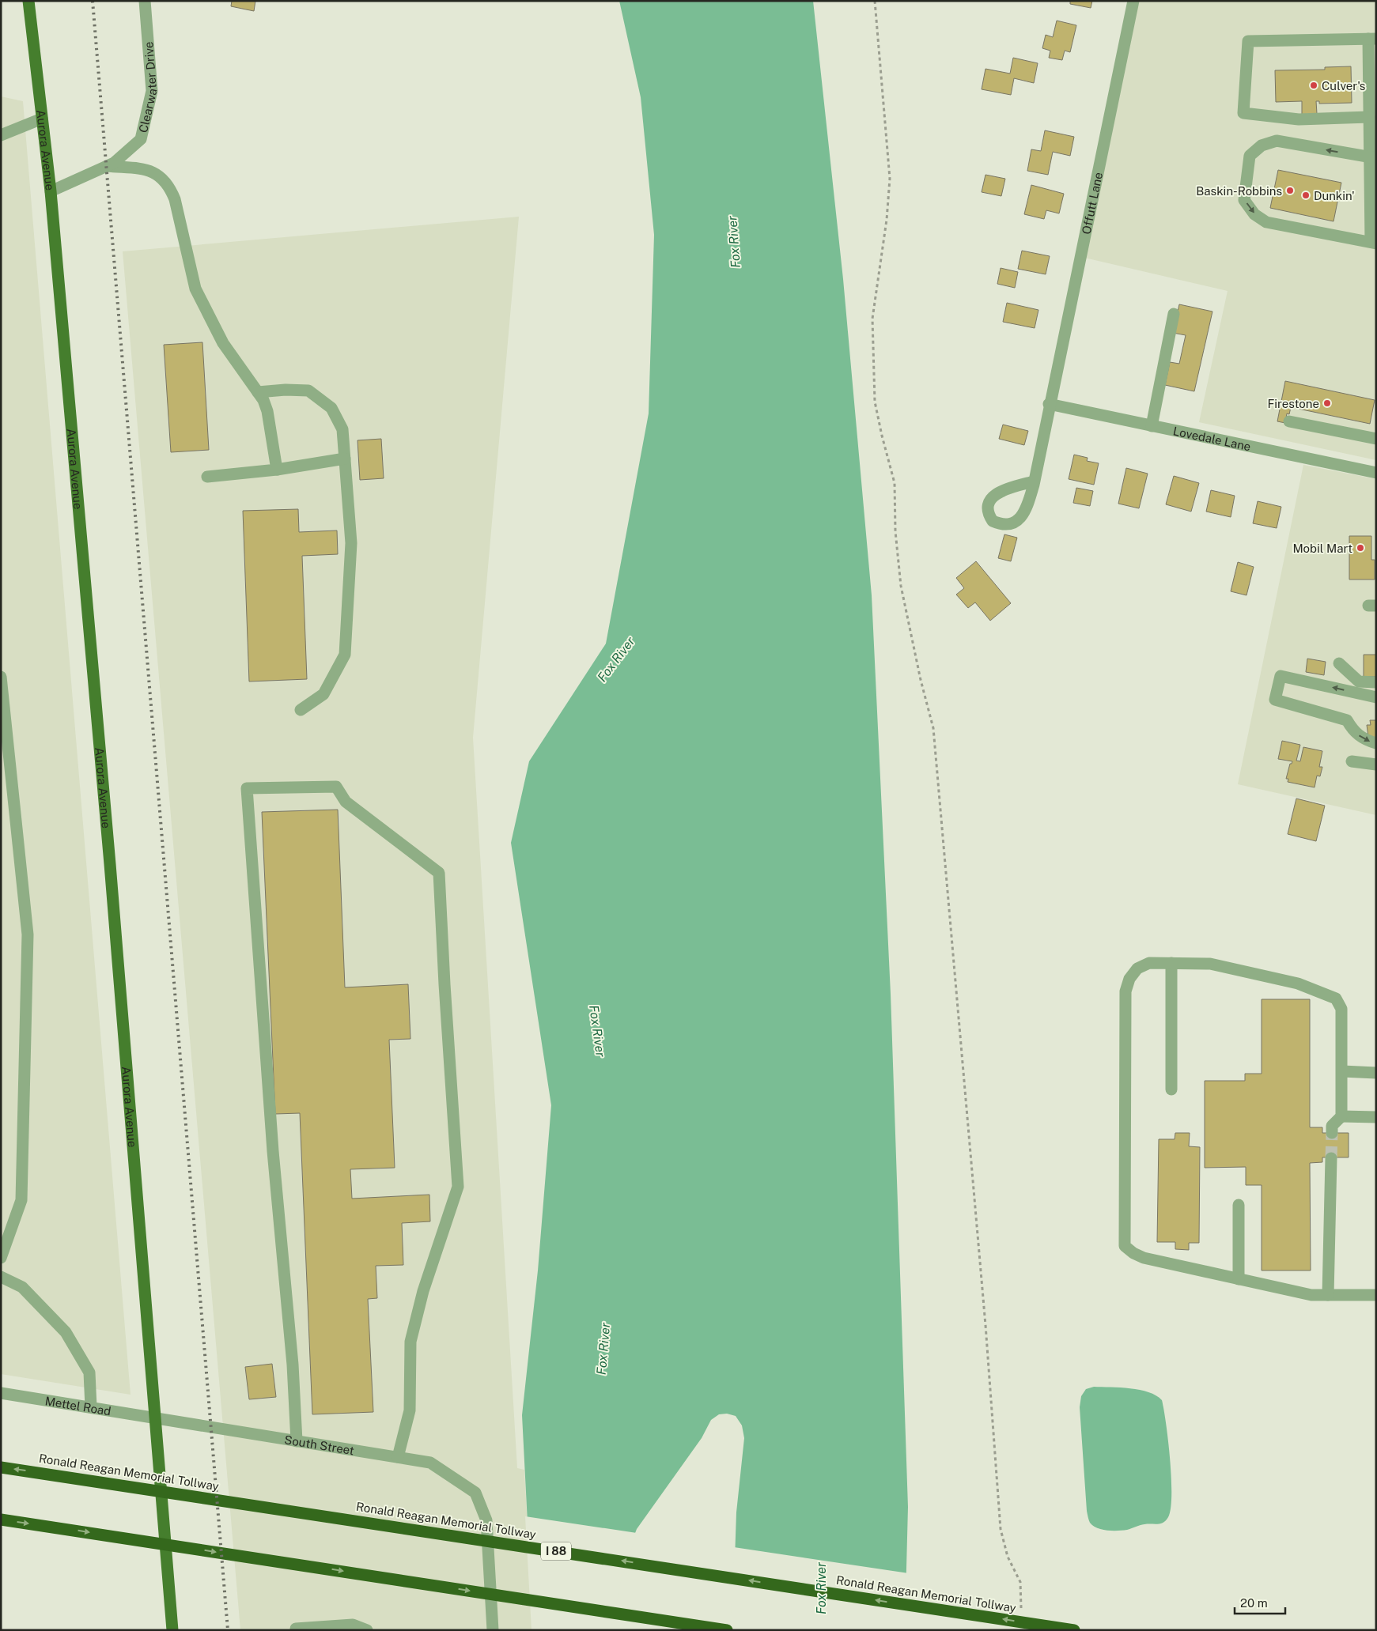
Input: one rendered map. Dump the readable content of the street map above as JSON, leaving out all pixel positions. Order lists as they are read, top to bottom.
{
  "streets": {
    "highway": ["Ronald Reagan Memorial Tollway", "I 88"],
    "main road": ["Aurora Avenue"],
    "street": [
      "Clearwater Drive",
      "Offutt Lane",
      "Lovedale Lane",
      "Mettel Road",
      "South Street"
    ]
  },
  "crossings": [
    ["Clearwater Drive", "Aurora Avenue"],
    ["Aurora Avenue", "Mettel Road"],
    ["Aurora Avenue", "South Street"],
    ["Offutt Lane", "Lovedale Lane"],
    ["Mettel Road", "South Street"]
  ],
  "water": ["Fox River"],
  "places": [
    "Culver's",
    "Baskin-Robbins",
    "Dunkin'",
    "Firestone",
    "Mobil Mart"
  ],
  "scale_bar": "20 m"
}
